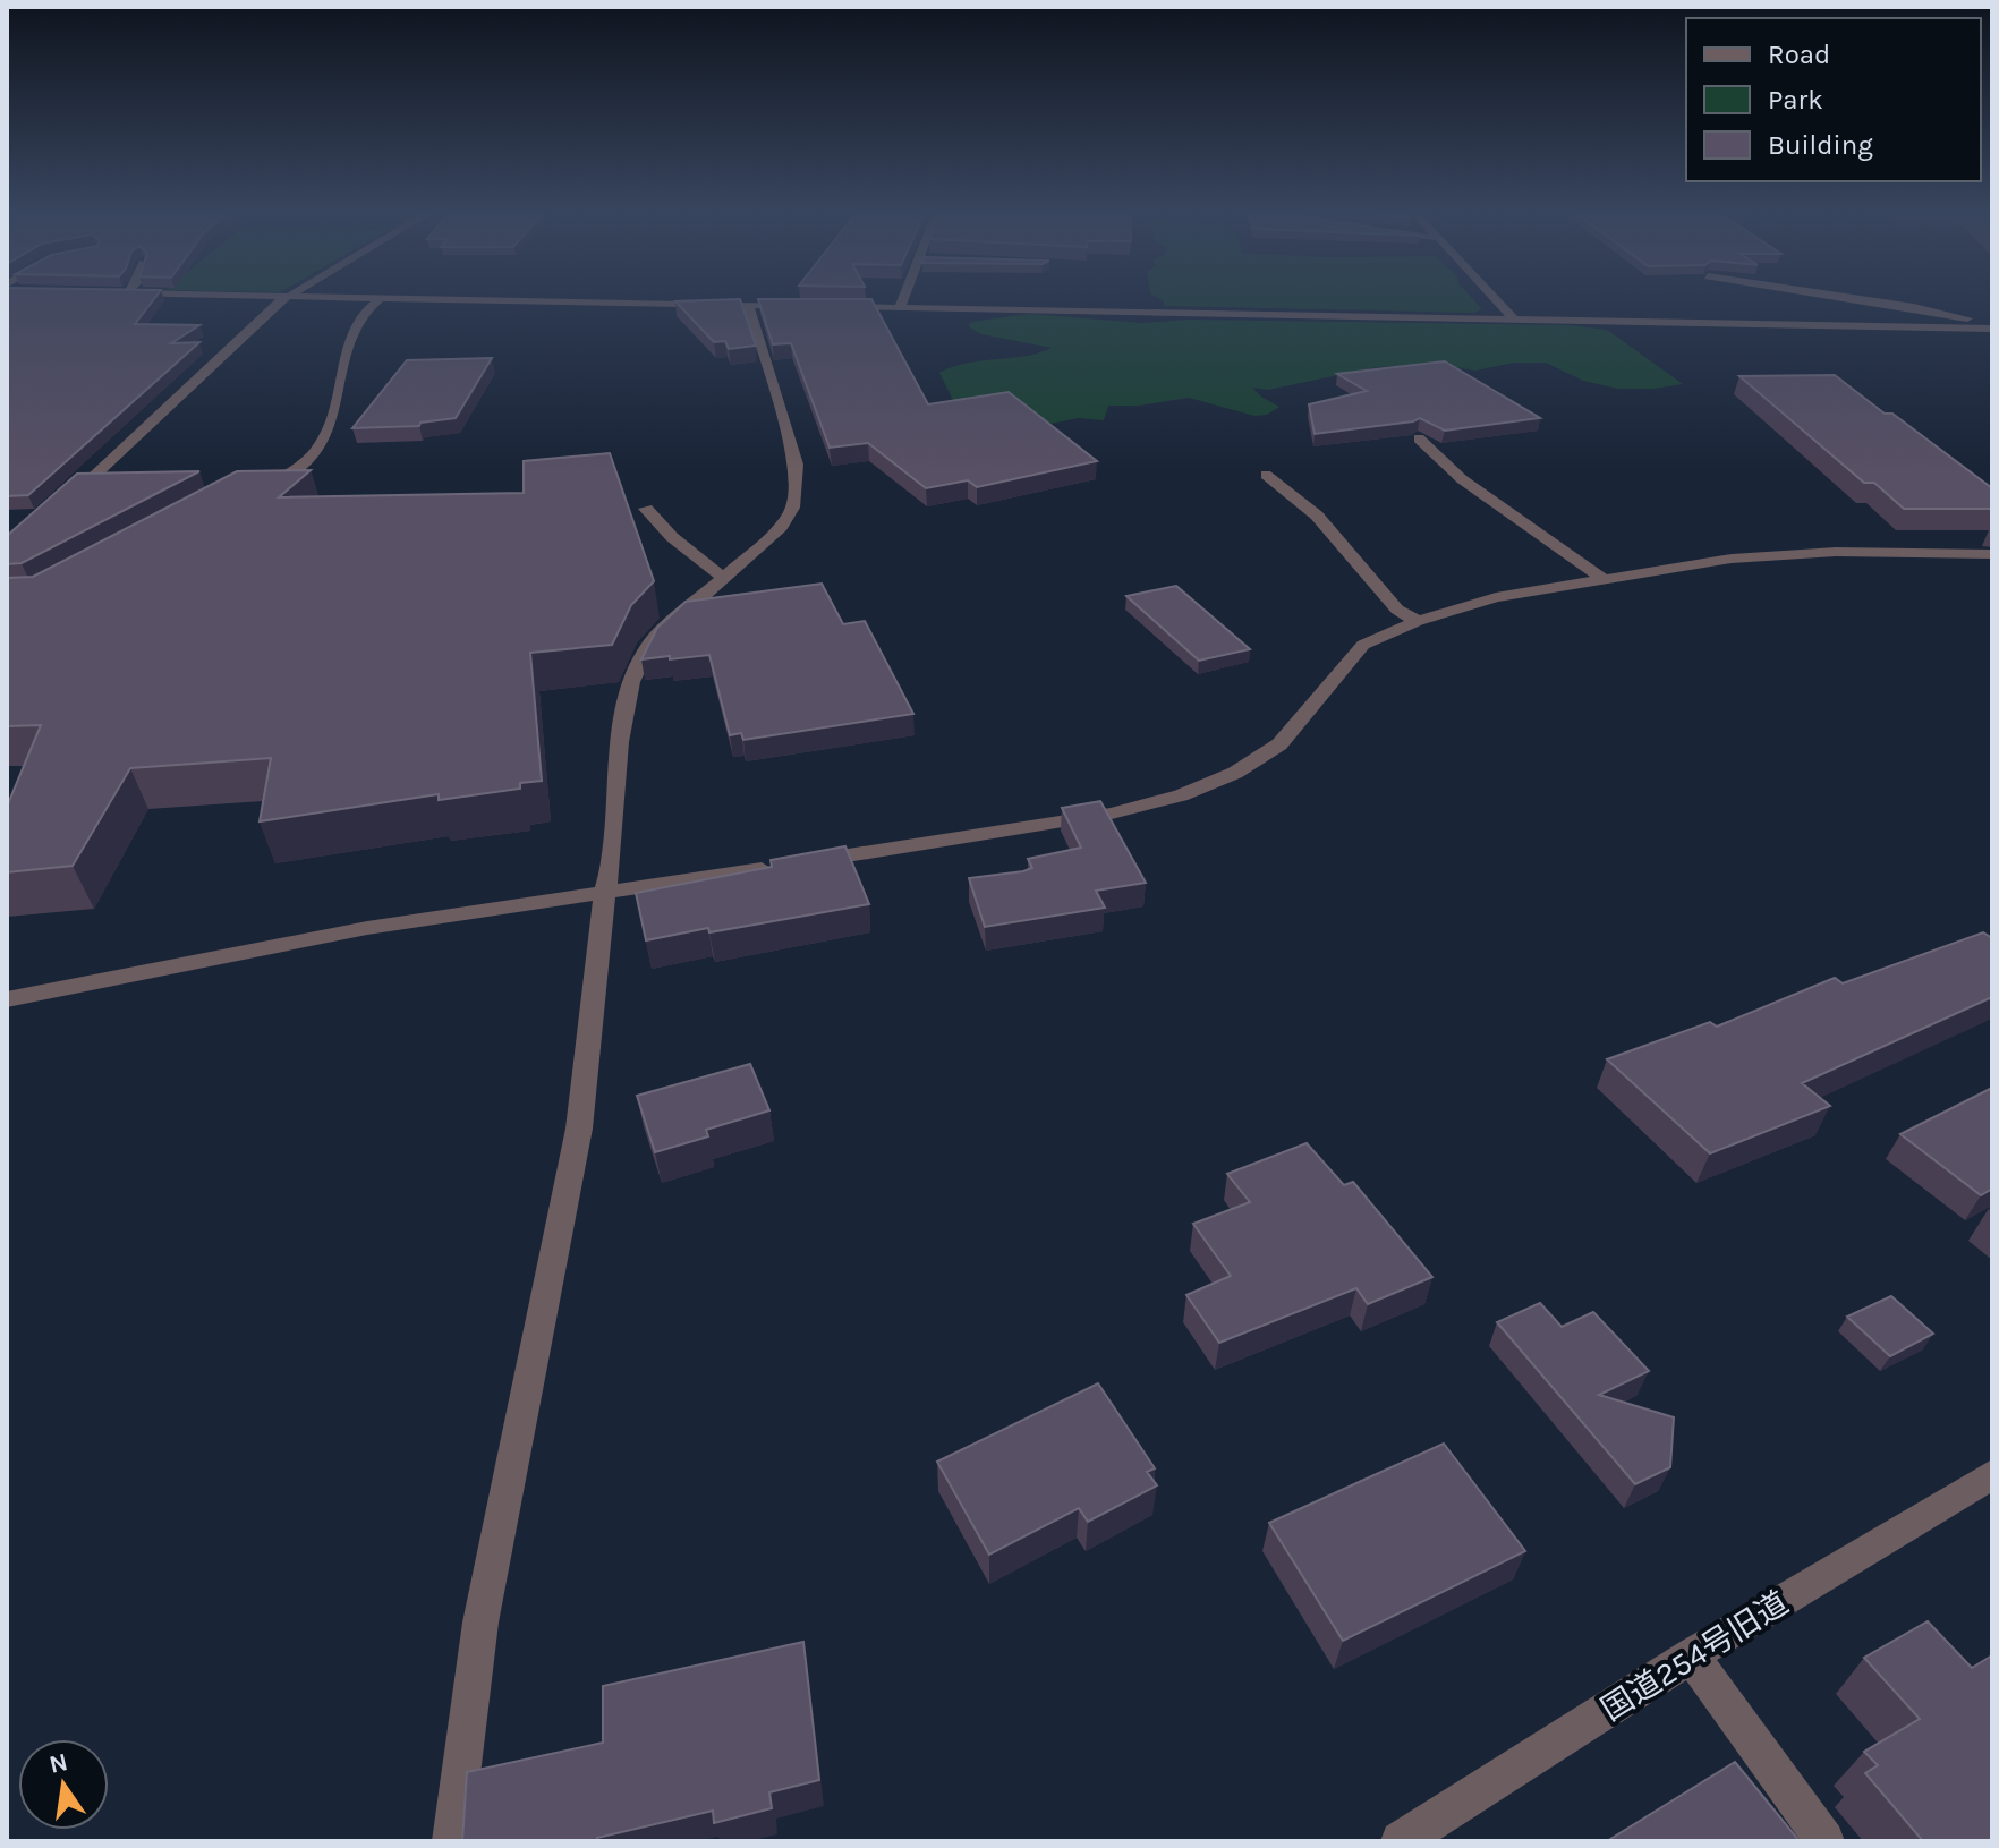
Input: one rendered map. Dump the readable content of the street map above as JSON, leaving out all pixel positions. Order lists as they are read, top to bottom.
{
  "streets": {
    "street": ["国道254号旧道"]
  },
  "legend": ["Road", "Park", "Building"],
  "north": "top"
}
